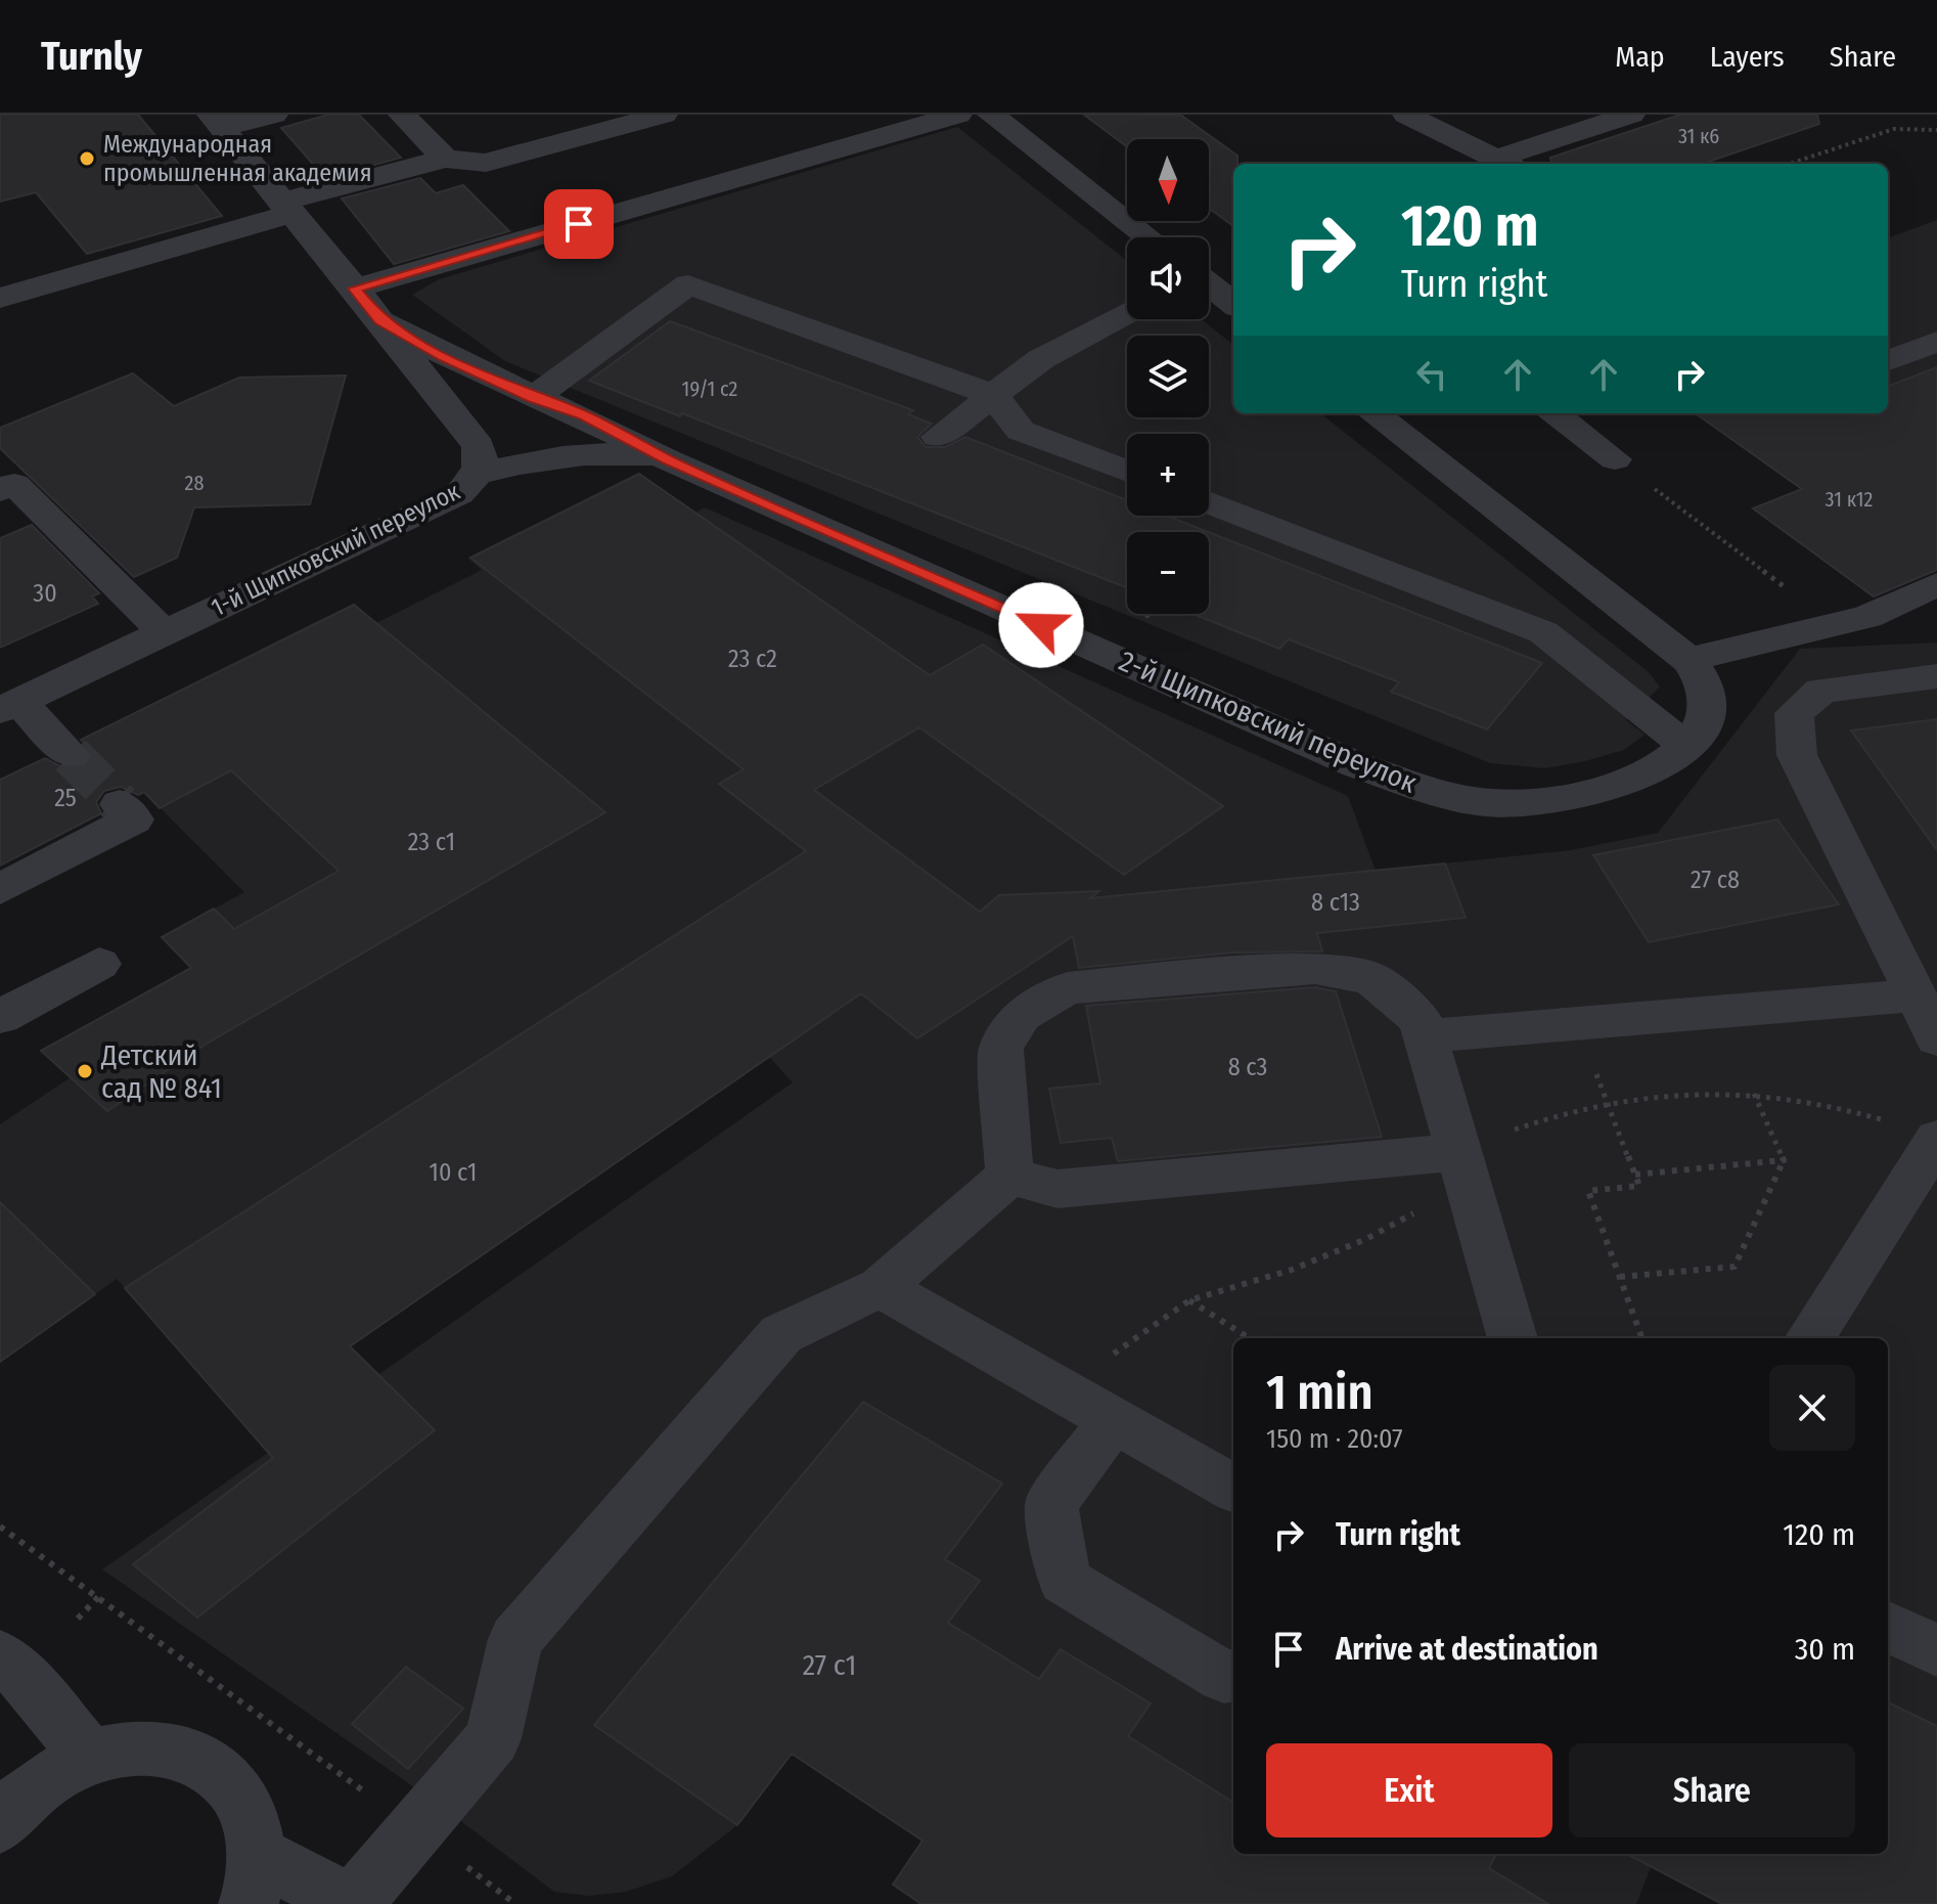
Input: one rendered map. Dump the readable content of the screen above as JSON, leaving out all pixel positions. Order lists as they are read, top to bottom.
{
  "streets": {
    "street": ["1-й Щипковский переулок", "2-й Щипковский переулок"]
  },
  "crossings": [
    ["1-й Щипковский переулок", "2-й Щипковский переулок"]
  ],
  "places": ["Международная промышленная академия", "Детский сад № 841"],
  "house_numbers": [
    "31 к6",
    "19/1 с2",
    "28",
    "31 к12",
    "30",
    "23 с2",
    "25",
    "23 с1",
    "27 с8",
    "8 с13",
    "8 с3",
    "10 с1",
    "27 с1"
  ],
  "north": "bottom",
  "page": {
    "header": "Turnly",
    "nav": ["Map", "Layers", "Share"],
    "map_buttons": ["+", "−"],
    "turn": ["120 m", "Turn right"],
    "heading": ["1 min", "150 m · 20:07"],
    "list": [
      {
        "name": "Turn right",
        "value": "120 m"
      },
      {
        "name": "Arrive at destination",
        "value": "30 m"
      }
    ],
    "buttons": ["Exit", "Share"]
  }
}
